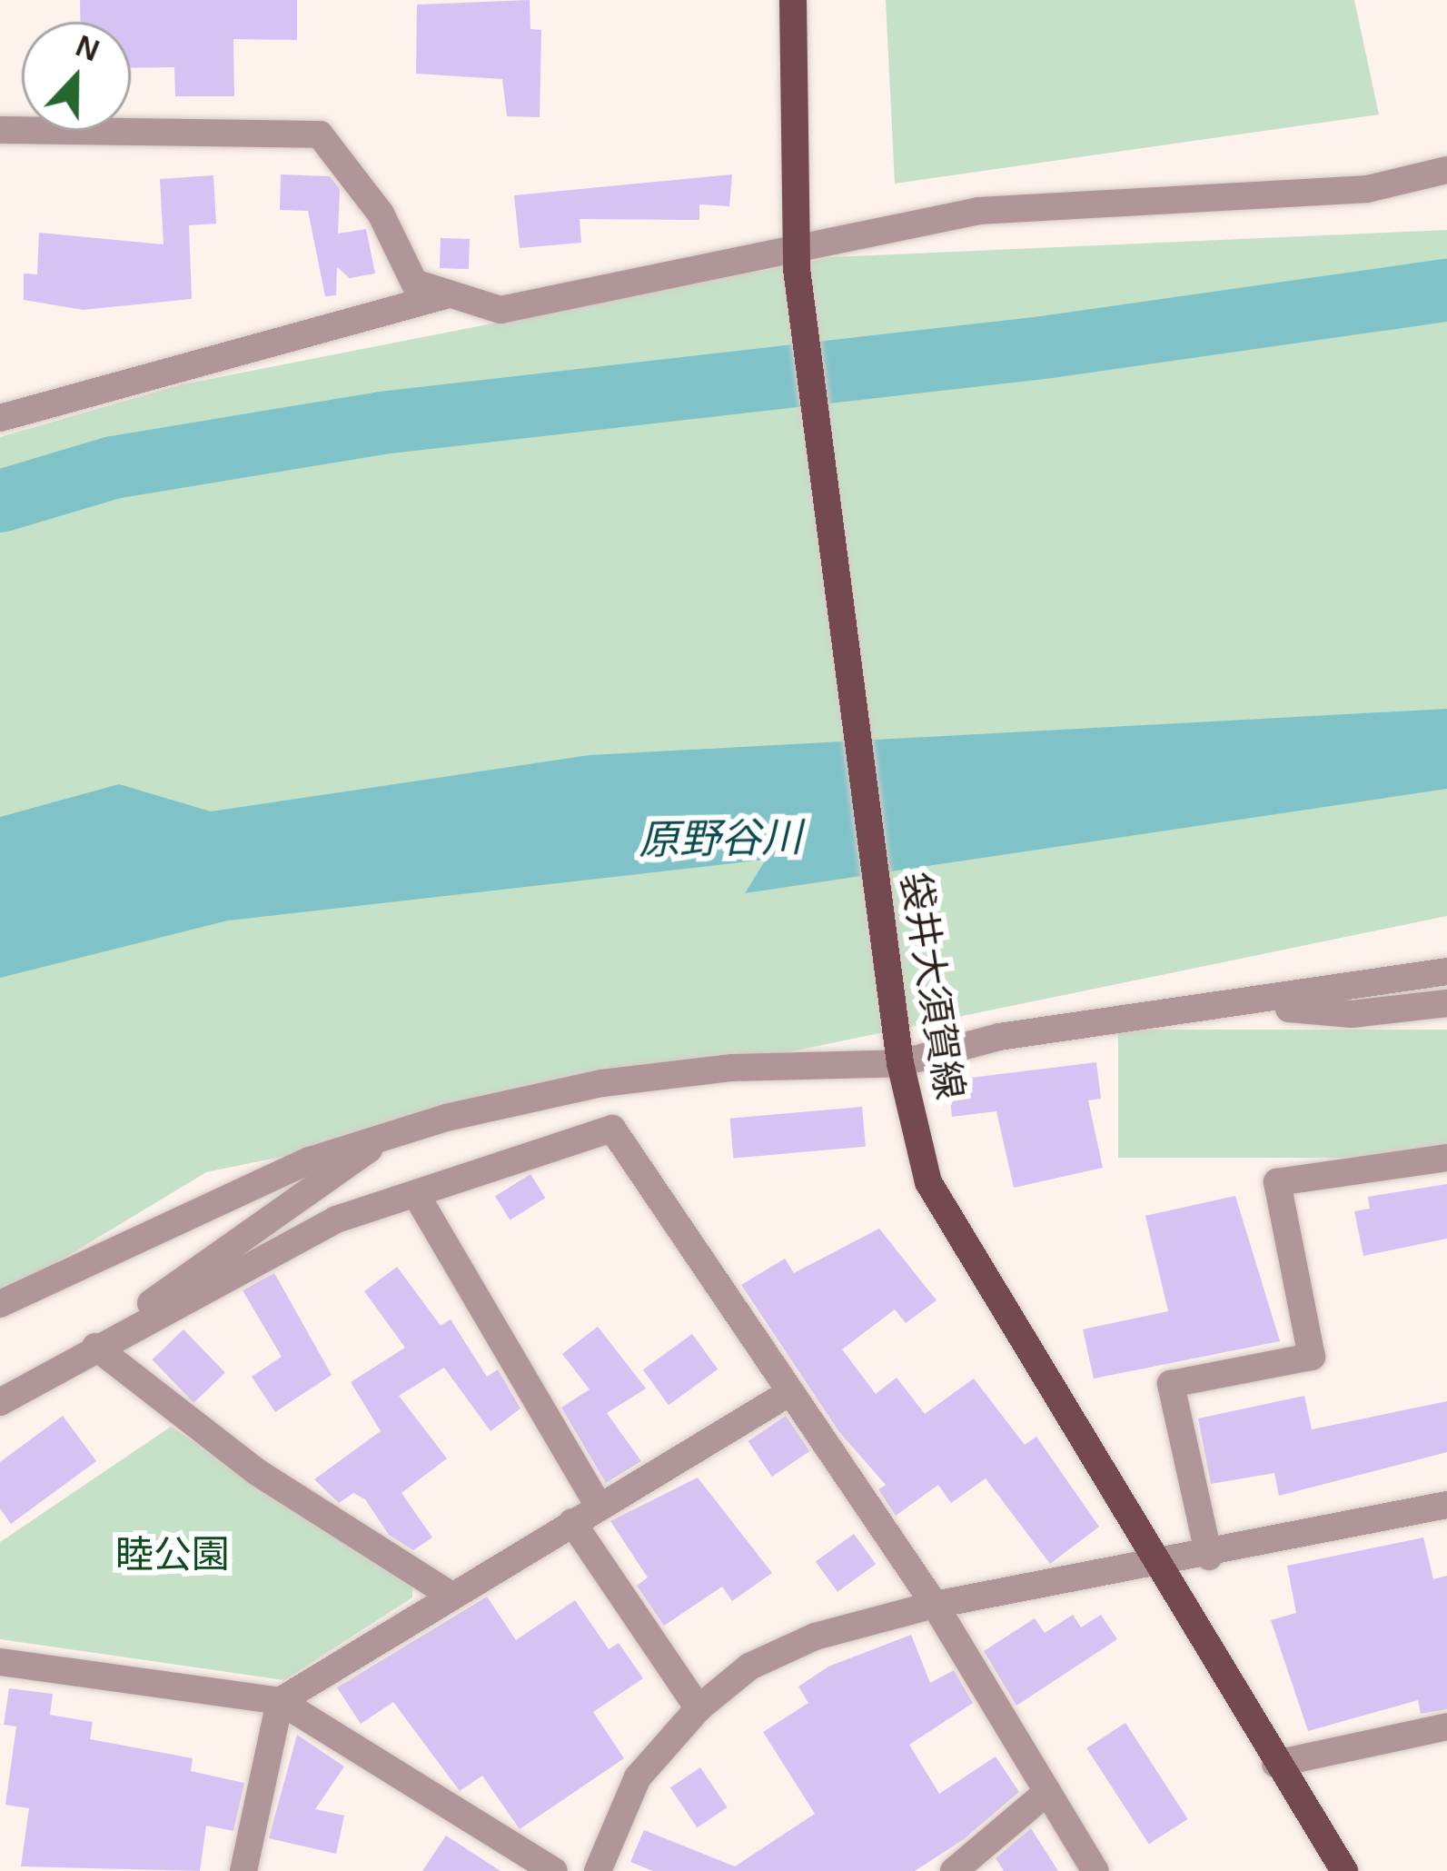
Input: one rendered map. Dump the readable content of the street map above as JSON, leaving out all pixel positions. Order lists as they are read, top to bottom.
{
  "streets": {
    "main road": ["袋井大須賀線"]
  },
  "water": ["原野谷川"],
  "parks": ["睦公園"],
  "north": "top"
}
